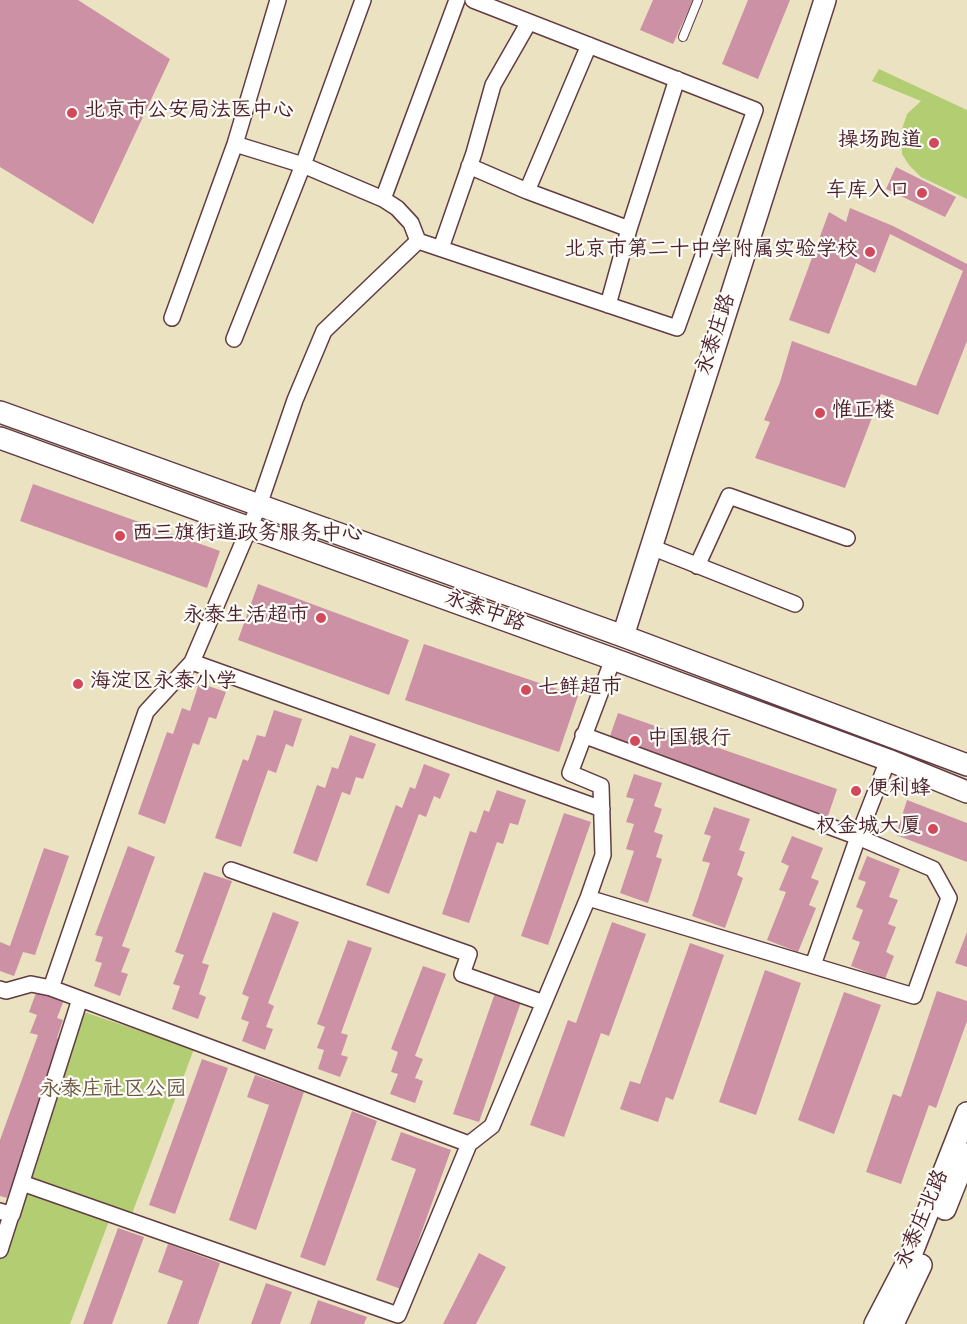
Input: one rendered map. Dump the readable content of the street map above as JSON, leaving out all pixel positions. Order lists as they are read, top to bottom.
{
  "streets": {
    "main road": ["永泰庄路", "永泰中路", "永泰庄北路"]
  },
  "crossings": [
    ["永泰庄路", "永泰中路"]
  ],
  "parks": ["永泰庄社区公园"],
  "places": [
    "北京市公安局法医中心",
    "操场跑道",
    "车库入口",
    "北京市第二十中学附属实验学校",
    "惟正楼",
    "西三旗街道政务服务中心",
    "永泰生活超市",
    "海淀区永泰小学",
    "七鲜超市",
    "中国银行",
    "便利蜂",
    "权金城大厦"
  ]
}
